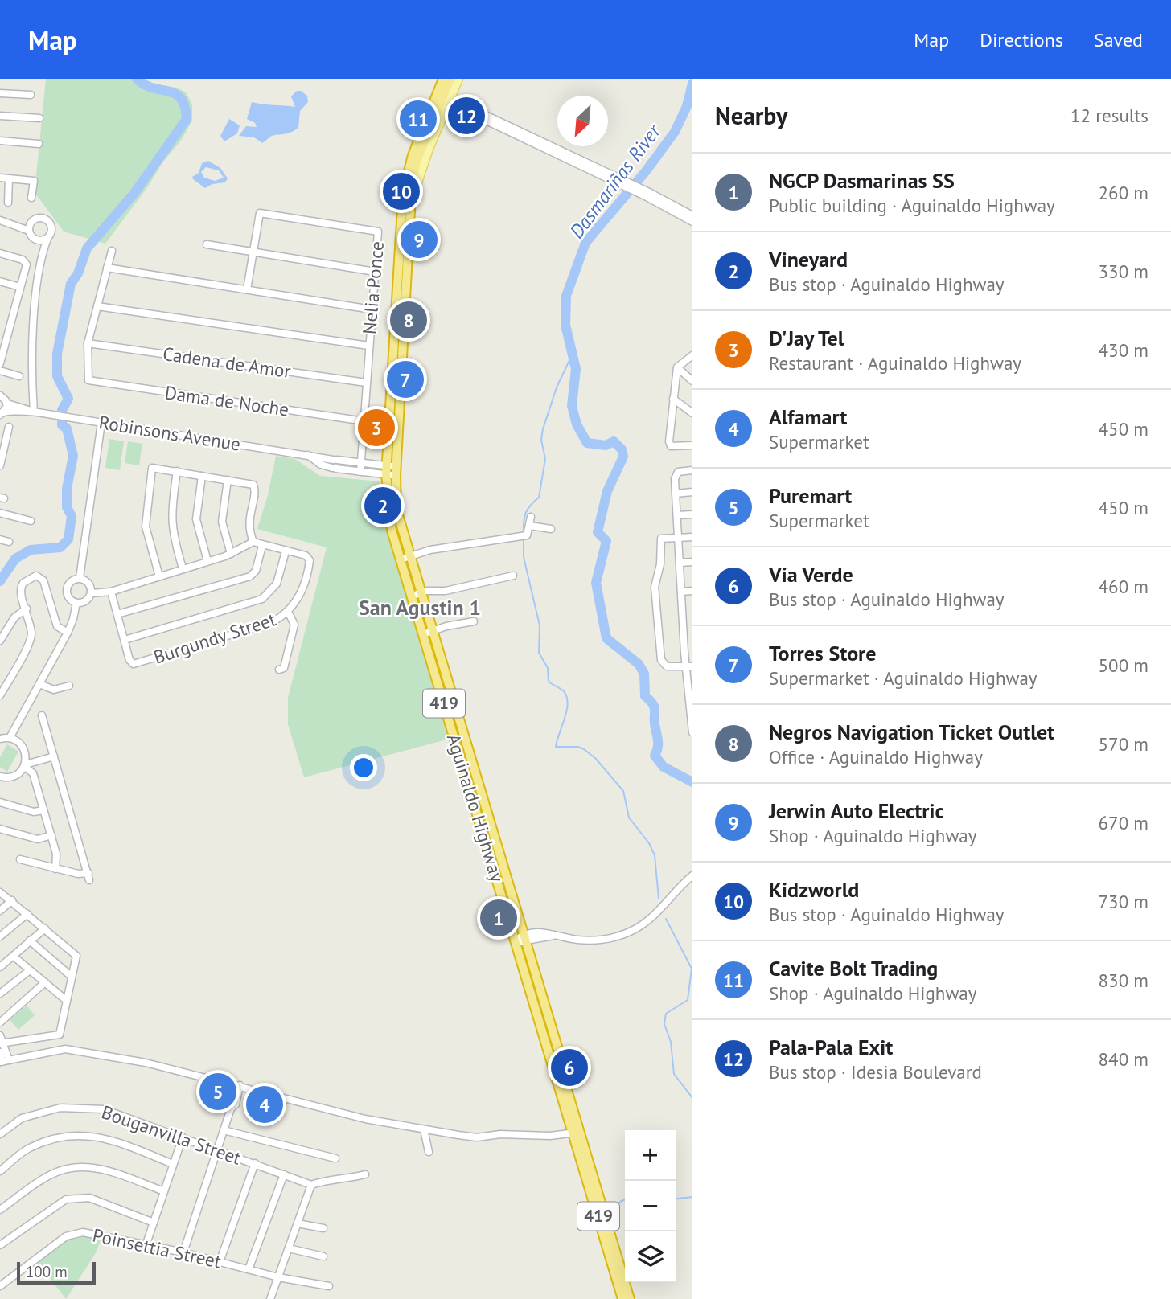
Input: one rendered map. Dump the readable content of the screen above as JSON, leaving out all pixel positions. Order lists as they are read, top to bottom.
{
  "streets": {
    "highway": ["419", "Aguinaldo Highway"],
    "street": [
      "Nelia Ponce",
      "Cadena de Amor",
      "Dama de Noche",
      "Robinsons Avenue",
      "Burgundy Street",
      "Bouganvilla Street",
      "Poinsettia Street"
    ]
  },
  "crossings": [
    ["Nelia Ponce", "Cadena de Amor"],
    ["Nelia Ponce", "Dama de Noche"],
    ["Nelia Ponce", "Robinsons Avenue"],
    ["Cadena de Amor", "Dama de Noche"],
    ["Robinsons Avenue", "Aguinaldo Highway"]
  ],
  "districts": ["San Agustin 1"],
  "water": ["Dasmariñas River"],
  "scale_bar": "100 m",
  "north": "bottom left",
  "page": {
    "header": "Map",
    "nav": ["Map", "Directions", "Saved"],
    "heading": ["Nearby", "12 results"],
    "pins": [
      "12",
      "11",
      "10",
      "9",
      "8",
      "7",
      "3",
      "2",
      "1",
      "6",
      "5",
      "4"
    ],
    "list": [
      {
        "mark": "1",
        "name": "NGCP Dasmarinas SS",
        "note": "Public building · Aguinaldo Highway",
        "value": "260 m"
      },
      {
        "mark": "2",
        "name": "Vineyard",
        "note": "Bus stop · Aguinaldo Highway",
        "value": "330 m"
      },
      {
        "mark": "3",
        "name": "D'Jay Tel",
        "note": "Restaurant · Aguinaldo Highway",
        "value": "430 m"
      },
      {
        "mark": "4",
        "name": "Alfamart",
        "note": "Supermarket",
        "value": "450 m"
      },
      {
        "mark": "5",
        "name": "Puremart",
        "note": "Supermarket",
        "value": "450 m"
      },
      {
        "mark": "6",
        "name": "Via Verde",
        "note": "Bus stop · Aguinaldo Highway",
        "value": "460 m"
      },
      {
        "mark": "7",
        "name": "Torres Store",
        "note": "Supermarket · Aguinaldo Highway",
        "value": "500 m"
      },
      {
        "mark": "8",
        "name": "Negros Navigation Ticket Outlet",
        "note": "Office · Aguinaldo Highway",
        "value": "570 m"
      },
      {
        "mark": "9",
        "name": "Jerwin Auto Electric",
        "note": "Shop · Aguinaldo Highway",
        "value": "670 m"
      },
      {
        "mark": "10",
        "name": "Kidzworld",
        "note": "Bus stop · Aguinaldo Highway",
        "value": "730 m"
      },
      {
        "mark": "11",
        "name": "Cavite Bolt Trading",
        "note": "Shop · Aguinaldo Highway",
        "value": "830 m"
      },
      {
        "mark": "12",
        "name": "Pala-Pala Exit",
        "note": "Bus stop · Idesia Boulevard",
        "value": "840 m"
      }
    ],
    "map_buttons": ["+", "−"],
    "scale": "100 m"
  }
}
